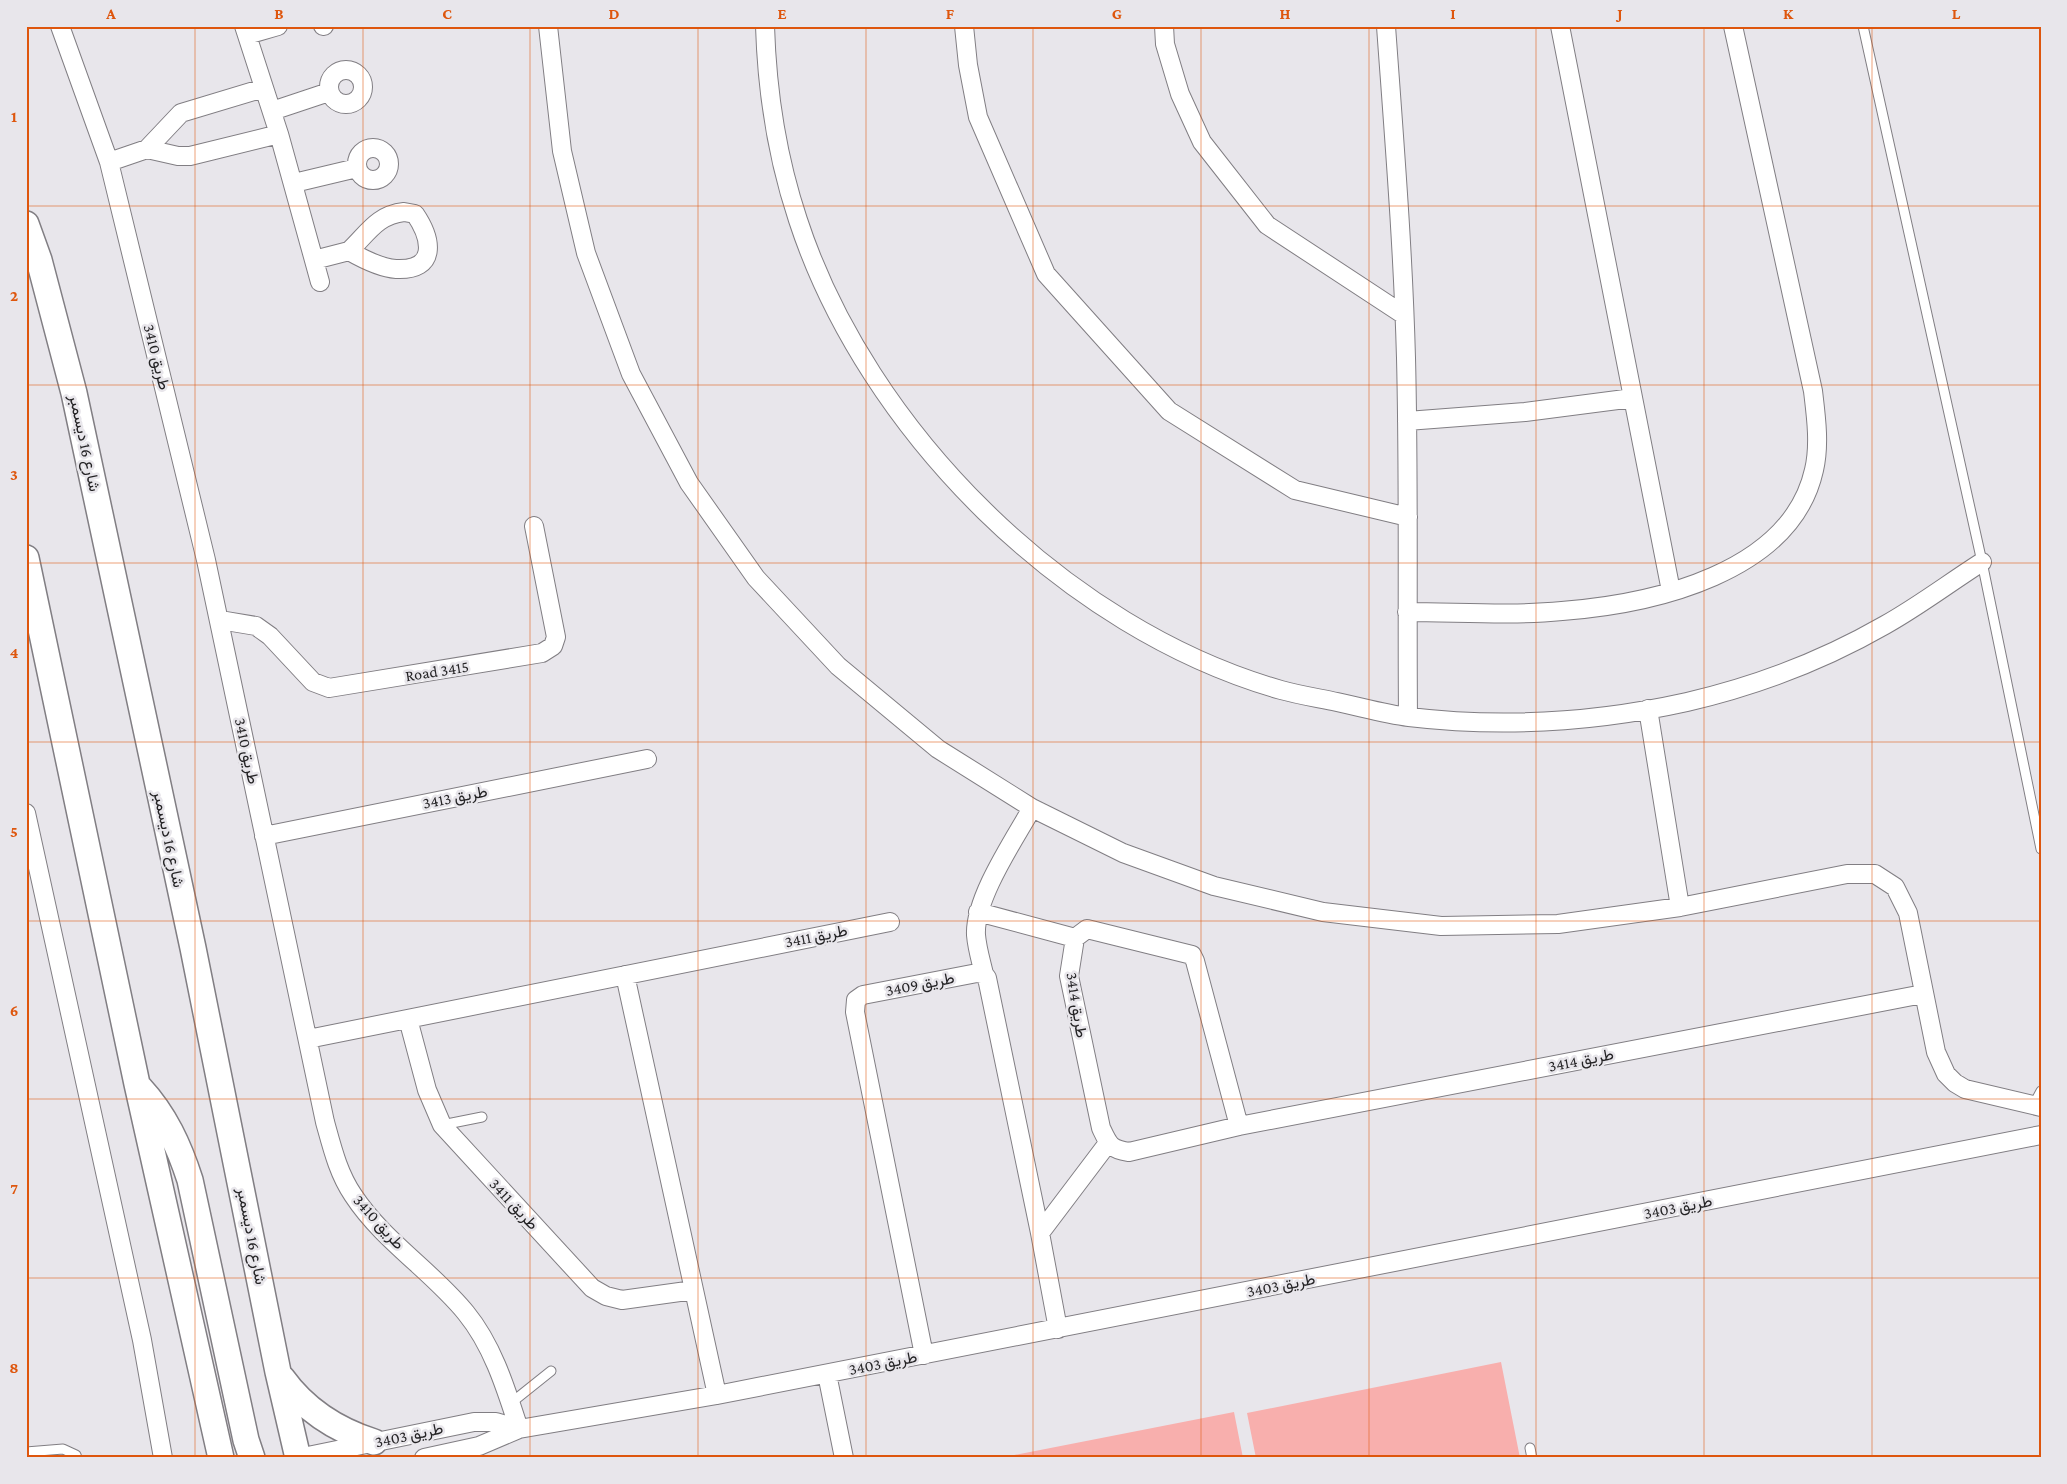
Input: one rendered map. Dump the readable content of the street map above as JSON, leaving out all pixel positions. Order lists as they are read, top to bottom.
{
  "streets": {
    "main road": ["شارع 16 ديسمبر"],
    "street": [
      "طريق 3410",
      "Road 3415",
      "طريق 3413",
      "طريق 3411",
      "طريق 3409",
      "طريق 3414",
      "طريق 3403"
    ]
  },
  "crossings": [
    ["طريق 3410", "Road 3415"],
    ["طريق 3410", "طريق 3413"],
    ["طريق 3410", "طريق 3411"],
    ["طريق 3410", "طريق 3403"],
    ["شارع 16 ديسمبر", "طريق 3403"],
    ["طريق 3409", "طريق 3403"]
  ],
  "grid": {
    "columns": [
      "A",
      "B",
      "C",
      "D",
      "E",
      "F",
      "G",
      "H",
      "I",
      "J",
      "K",
      "L"
    ],
    "rows": [
      "1",
      "2",
      "3",
      "4",
      "5",
      "6",
      "7",
      "8"
    ]
  }
}
